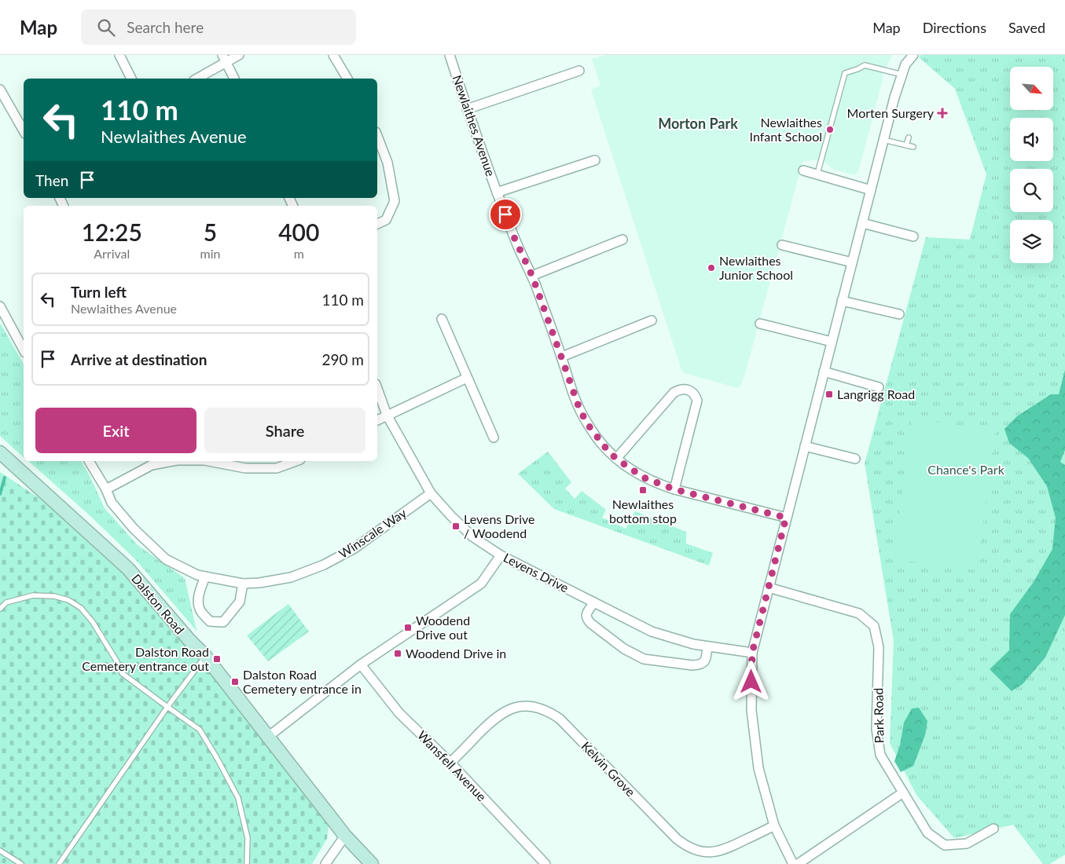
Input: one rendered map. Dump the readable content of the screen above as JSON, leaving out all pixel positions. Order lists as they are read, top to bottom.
{
  "streets": {
    "main road": ["Dalston Road"],
    "street": [
      "Newlaithes Avenue",
      "Winscale Way",
      "Levens Drive",
      "Park Road",
      "Wansfell Avenue",
      "Kelvin Grove"
    ]
  },
  "crossings": [
    ["Winscale Way", "Levens Drive"],
    ["Wansfell Avenue", "Kelvin Grove"]
  ],
  "districts": ["Morton Park"],
  "parks": ["Chance's Park"],
  "places": {
    "health": ["Morten Surgery"],
    "other": ["Newlaithes Infant School", "Newlaithes Junior School"],
    "transit": [
      "Langrigg Road",
      "Newlaithes bottom stop",
      "Levens Drive / Woodend",
      "Woodend Drive out",
      "Woodend Drive in",
      "Dalston Road Cemetery entrance out",
      "Dalston Road Cemetery entrance in"
    ]
  },
  "north": "bottom right",
  "page": {
    "header": "Map",
    "search": "Search here",
    "nav": ["Map", "Directions", "Saved"],
    "turn": ["110 m", "Newlaithes Avenue"],
    "then": "Then",
    "eta": [
      "12:25",
      "Arrival",
      "5",
      "min",
      "400",
      "m"
    ],
    "list": [
      {
        "name": "Turn left",
        "note": "Newlaithes Avenue",
        "value": "110 m"
      },
      {
        "name": "Arrive at destination",
        "value": "290 m"
      }
    ],
    "buttons": ["Exit", "Share"]
  }
}
